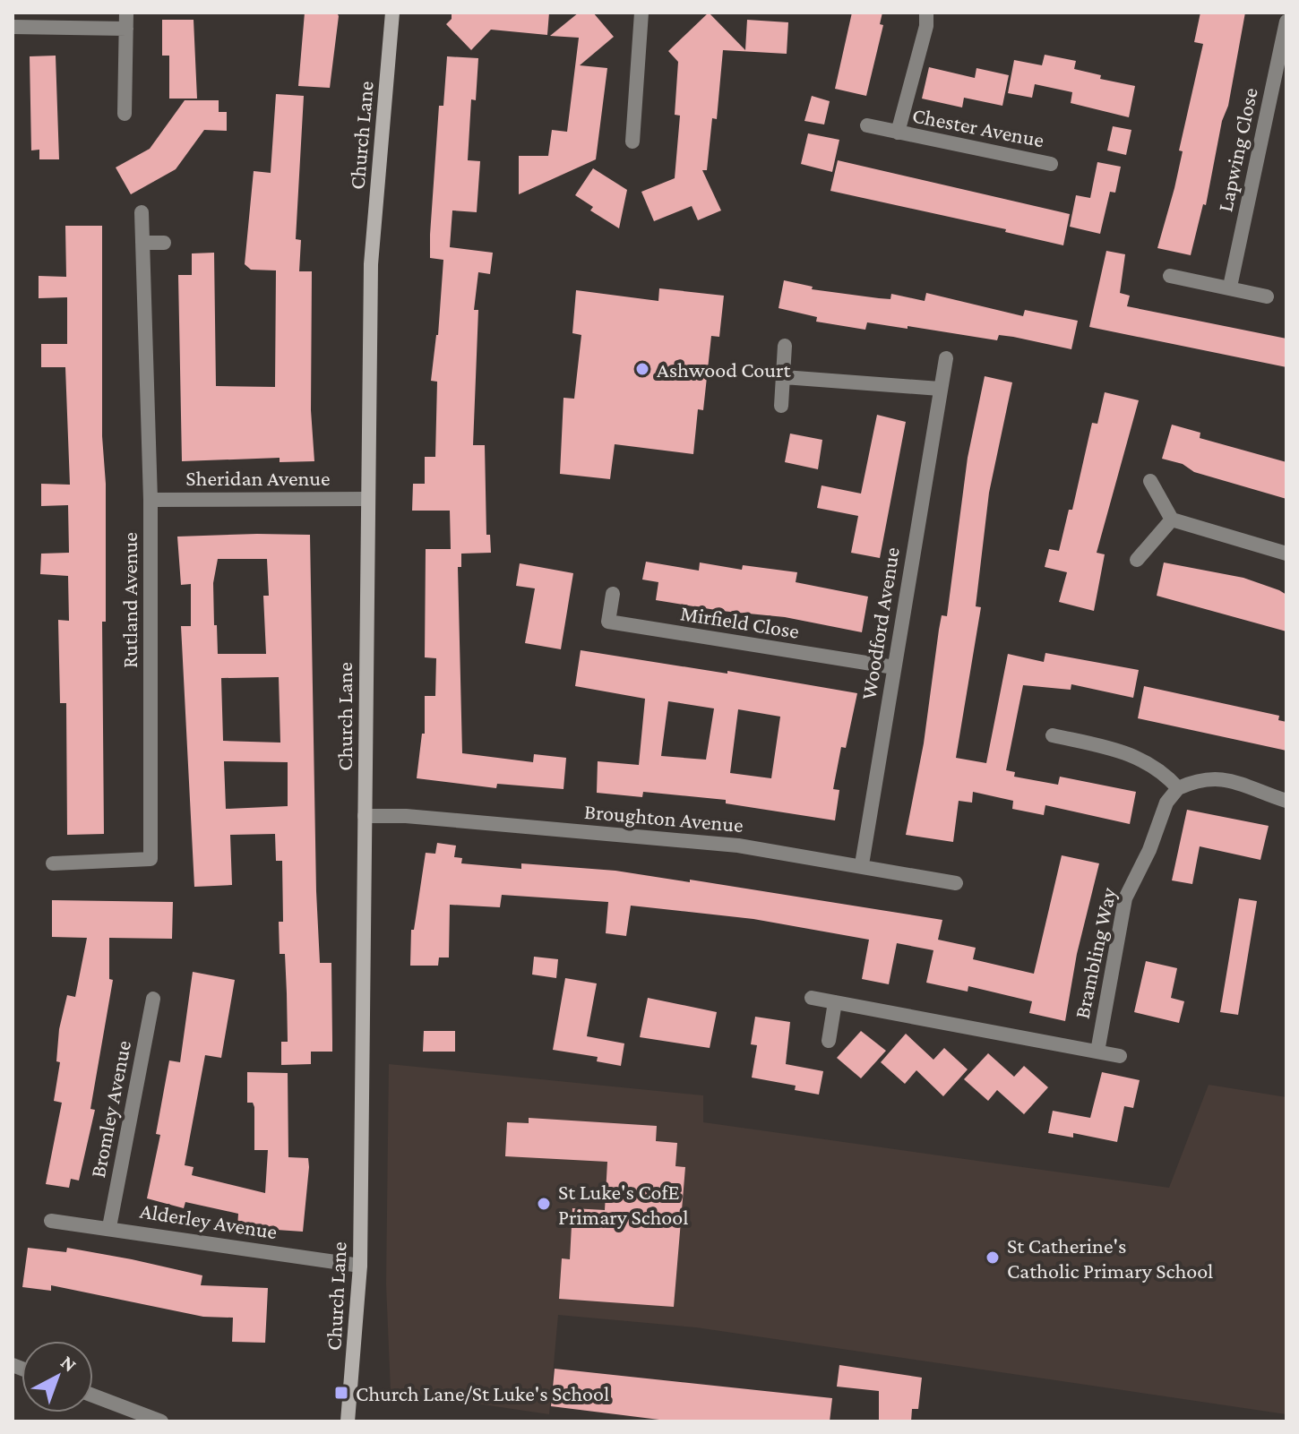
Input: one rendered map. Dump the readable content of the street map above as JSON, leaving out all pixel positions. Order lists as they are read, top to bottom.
{
  "streets": {
    "main road": ["Church Lane"],
    "street": [
      "Chester Avenue",
      "Lapwing Close",
      "Sheridan Avenue",
      "Rutland Avenue",
      "Mirfield Close",
      "Woodford Avenue",
      "Broughton Avenue",
      "Brambling Way",
      "Bromley Avenue",
      "Alderley Avenue"
    ]
  },
  "crossings": [
    ["Church Lane", "Sheridan Avenue"],
    ["Church Lane", "Broughton Avenue"],
    ["Church Lane", "Alderley Avenue"],
    ["Sheridan Avenue", "Rutland Avenue"],
    ["Mirfield Close", "Woodford Avenue"],
    ["Woodford Avenue", "Broughton Avenue"],
    ["Bromley Avenue", "Alderley Avenue"]
  ],
  "places": {
    "other": ["Ashwood Court", "St Luke's CofE Primary School", "St Catherine's Catholic Primary School"],
    "transit": ["Church Lane/St Luke's School"]
  },
  "north": "top right"
}
